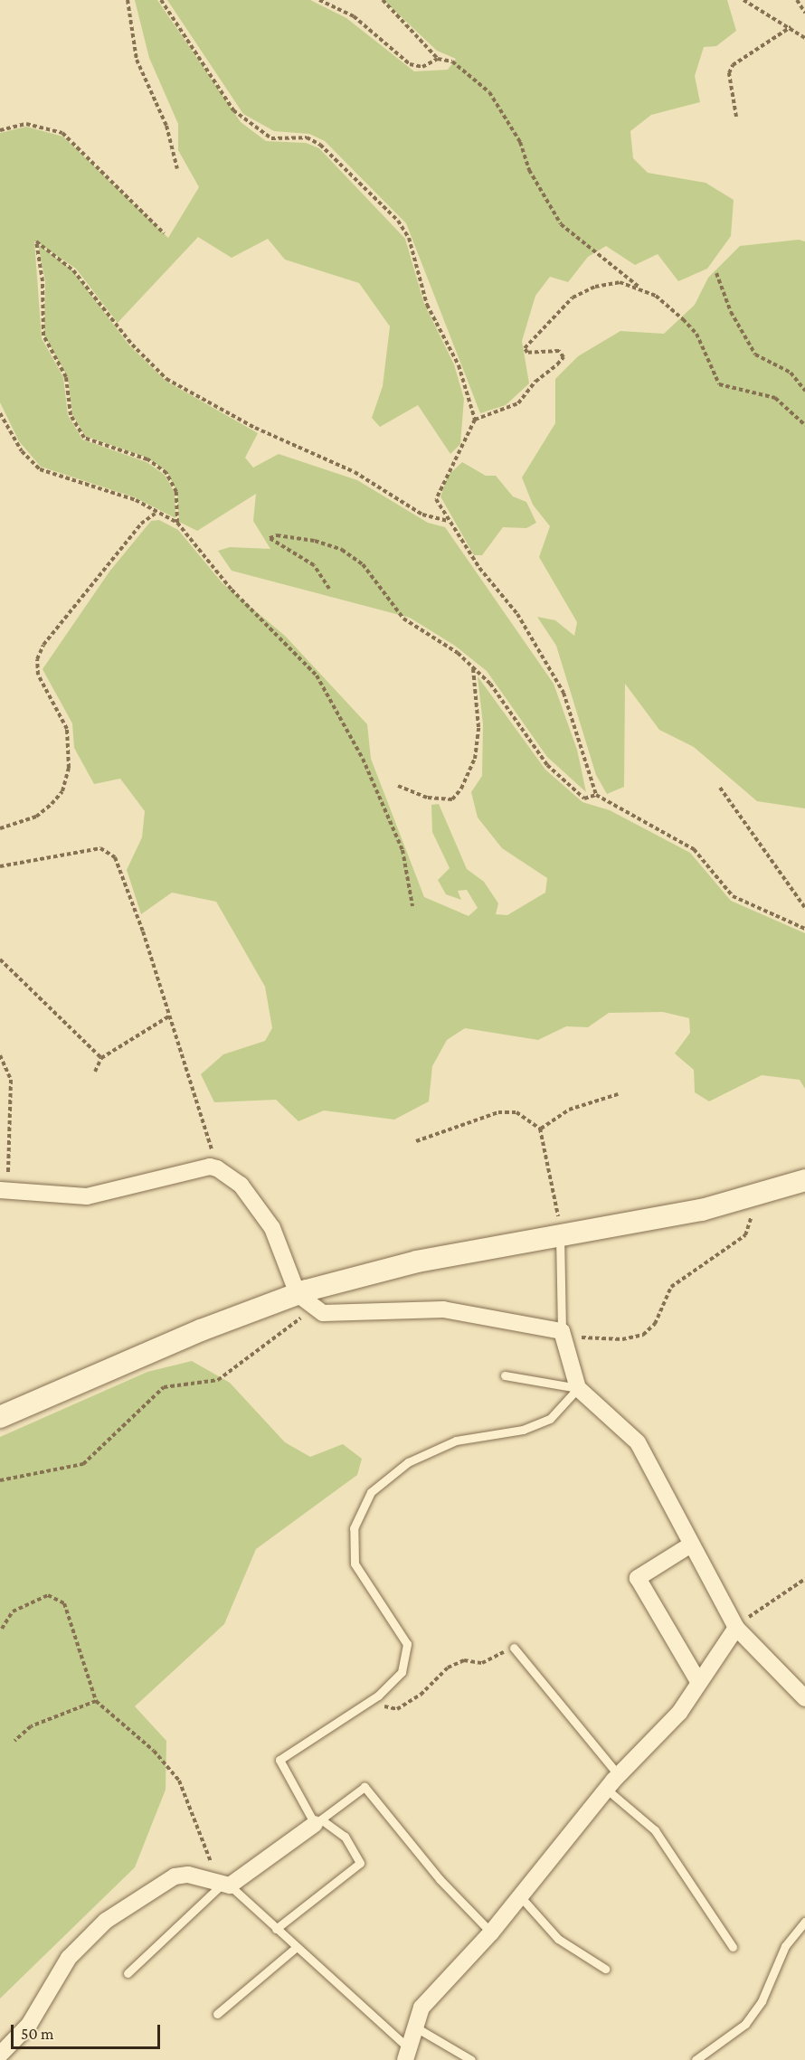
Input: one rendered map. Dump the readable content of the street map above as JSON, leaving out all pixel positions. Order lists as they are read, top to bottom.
{
  "scale_bar": "50 m"
}
